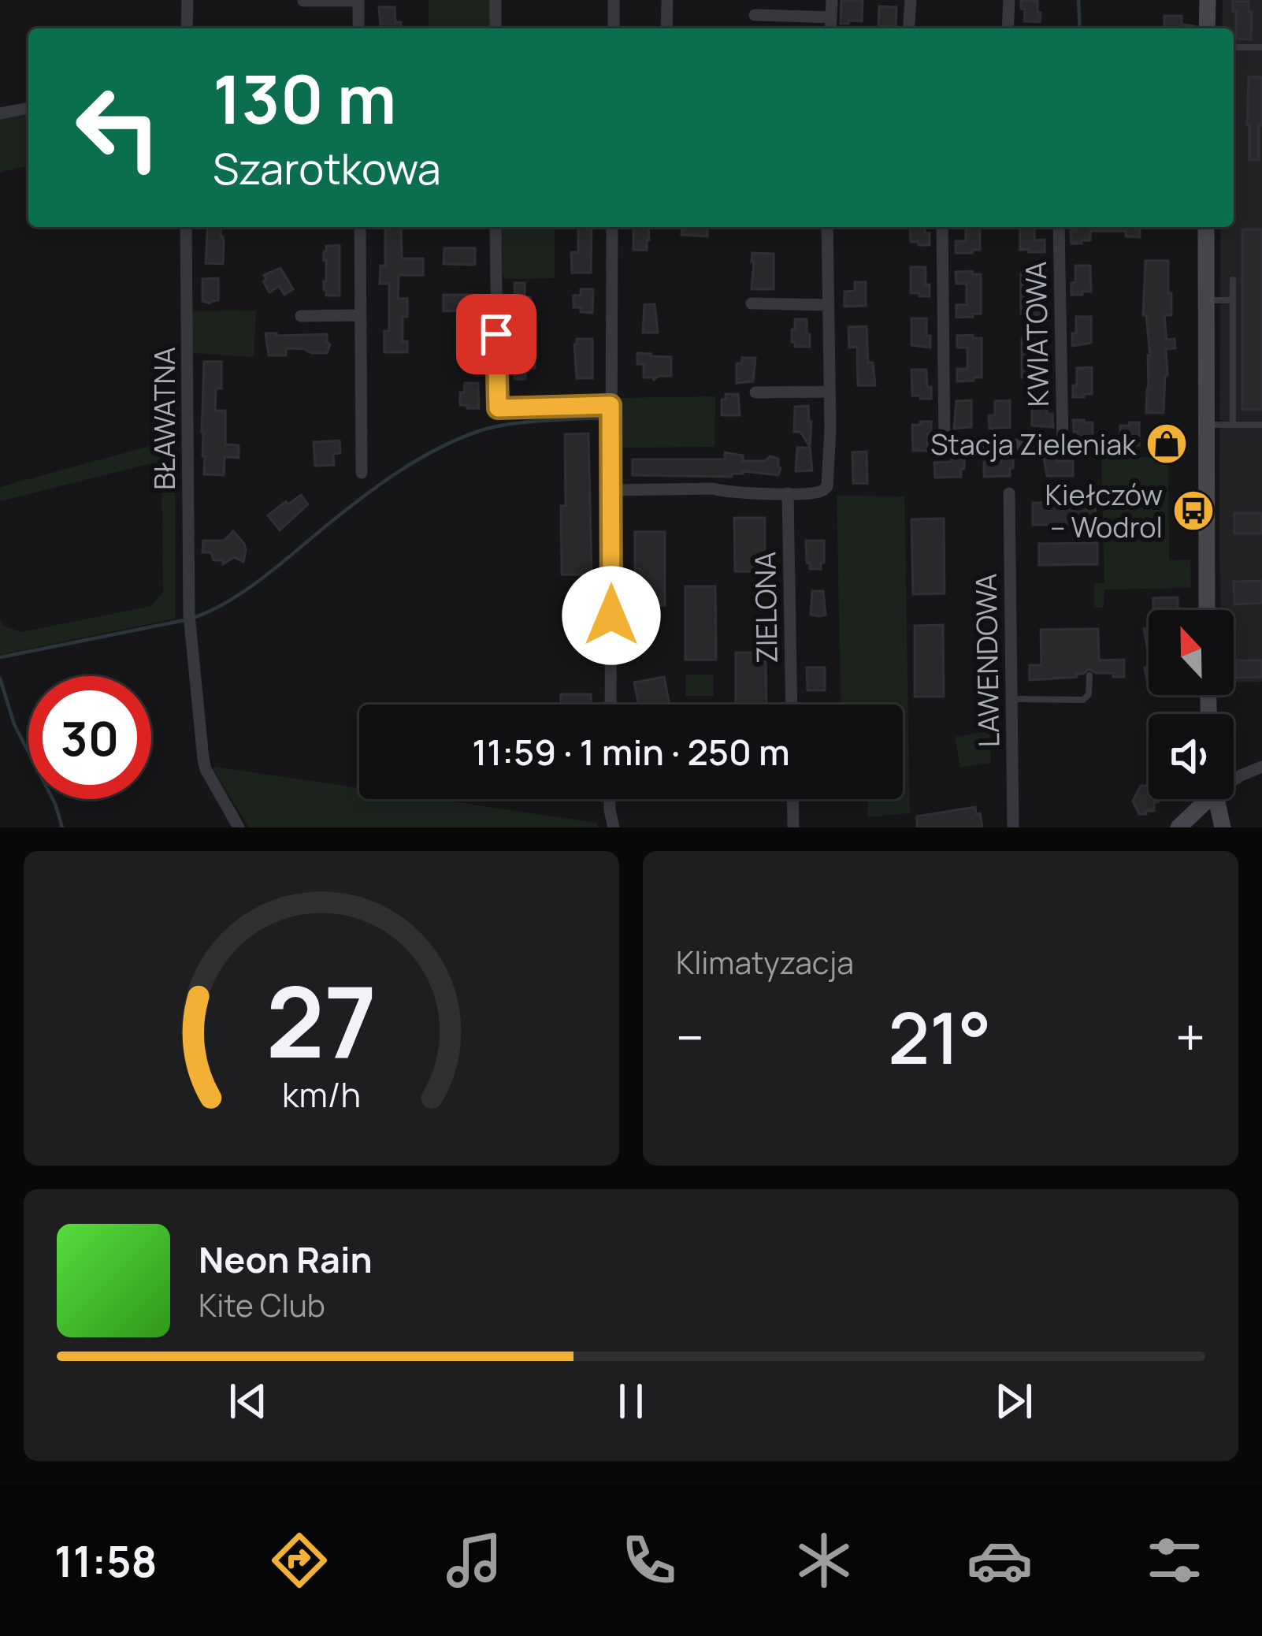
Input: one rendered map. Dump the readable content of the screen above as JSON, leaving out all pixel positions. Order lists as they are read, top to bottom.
{
  "streets": {
    "street": [
      "KWIATOWA",
      "BŁAWATNA",
      "ZIELONA",
      "LAWENDOWA"
    ]
  },
  "places": {
    "shop": ["Stacja Zieleniak"],
    "bus stop": ["Kiełczów – Wodrol"]
  },
  "north": "top",
  "page": {
    "turn": ["130 m", "Szarotkowa"],
    "limit": "30",
    "trip": "11:59 · 1 min · 250 m",
    "tile": "Klimatyzacja",
    "heat": ["−", "21°", "+"],
    "song": ["Neon Rain", "Kite Club"],
    "tabs": "11:58",
    "gauge": ["27", "km/h"]
  }
}
